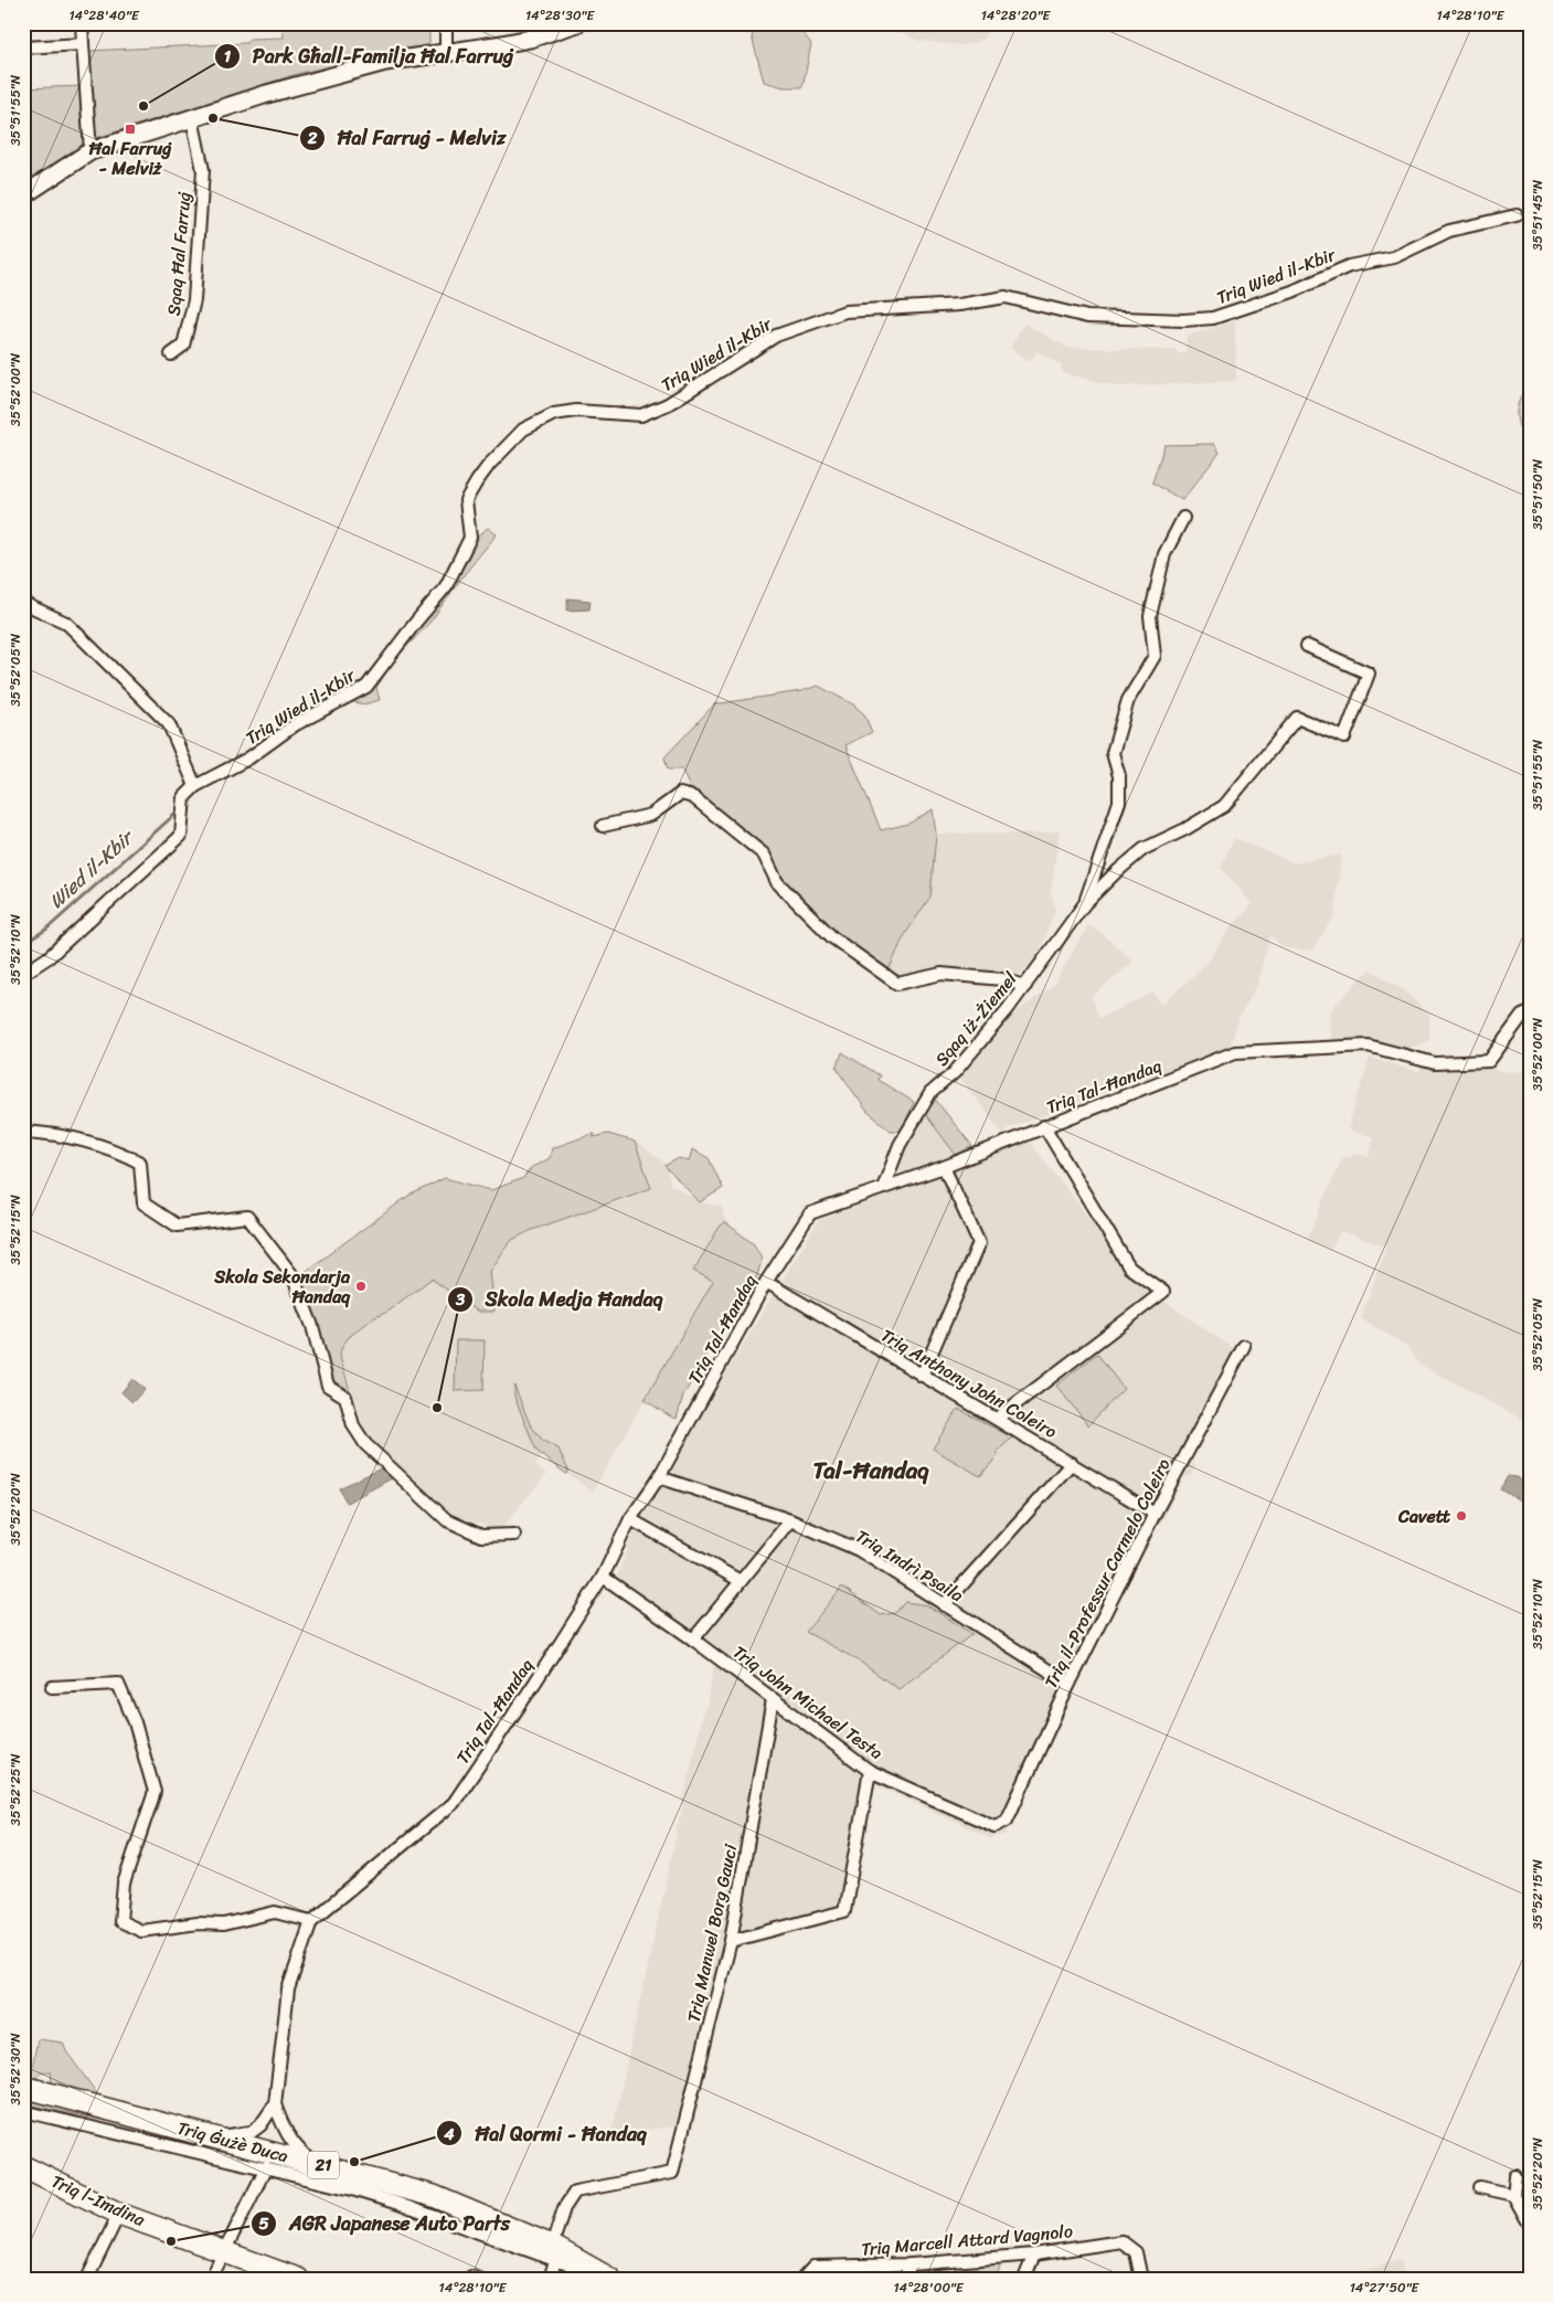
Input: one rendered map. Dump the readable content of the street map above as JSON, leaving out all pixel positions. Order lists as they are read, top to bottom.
{
  "streets": {
    "highway": ["Triq Ġużè Duca", "21", "Triq l-Imdina"],
    "street": [
      "Sqaq Ħal Farruġ",
      "Triq Wied il-Kbir",
      "Sqaq iż-Żiemel",
      "Triq Tal-Ħandaq",
      "Triq Anthony John Coleiro",
      "Triq Indrì Psaila",
      "Triq il-Professur Carmelo Coleiro",
      "Triq John Michael Testa",
      "Triq Manwel Borg Gauci",
      "Triq Marcell Attard Vagnolo"
    ]
  },
  "crossings": [
    ["Sqaq iż-Żiemel", "Triq Tal-Ħandaq"],
    ["Triq Tal-Ħandaq", "Triq Anthony John Coleiro"],
    ["Triq Tal-Ħandaq", "Triq Indrì Psaila"],
    ["Triq Tal-Ħandaq", "Triq John Michael Testa"],
    ["Triq Anthony John Coleiro", "Triq il-Professur Carmelo Coleiro"],
    ["Triq Indrì Psaila", "Triq il-Professur Carmelo Coleiro"],
    ["Triq il-Professur Carmelo Coleiro", "Triq John Michael Testa"],
    ["Triq John Michael Testa", "Triq Manwel Borg Gauci"],
    ["Triq Manwel Borg Gauci", "Triq Ġużè Duca"]
  ],
  "districts": ["Tal-Ħandaq"],
  "water": ["Wied il-Kbir"],
  "places": {
    "other": [
      "Park Għall-Familja Ħal Farruġ",
      "Ħal Farruġ - Melviz",
      "Skola Sekondarja Ħandaq",
      "Skola Medja Ħandaq",
      "Cavett",
      "Ħal Qormi - Ħandaq",
      "AGR Japanese Auto Parts"
    ],
    "transit": ["Ħal Farruġ - Melviż"]
  },
  "coordinates": [
    "14°28'40\"E",
    "14°28'30\"E",
    "14°28'20\"E",
    "14°28'10\"E",
    "35°51'55\"N",
    "35°51'45\"N",
    "35°52'00\"N",
    "35°51'50\"N",
    "35°52'05\"N",
    "35°52'10\"N",
    "35°52'15\"N",
    "35°52'20\"N",
    "35°52'25\"N",
    "35°52'30\"N",
    "14°28'00\"E",
    "14°27'50\"E"
  ]
}
